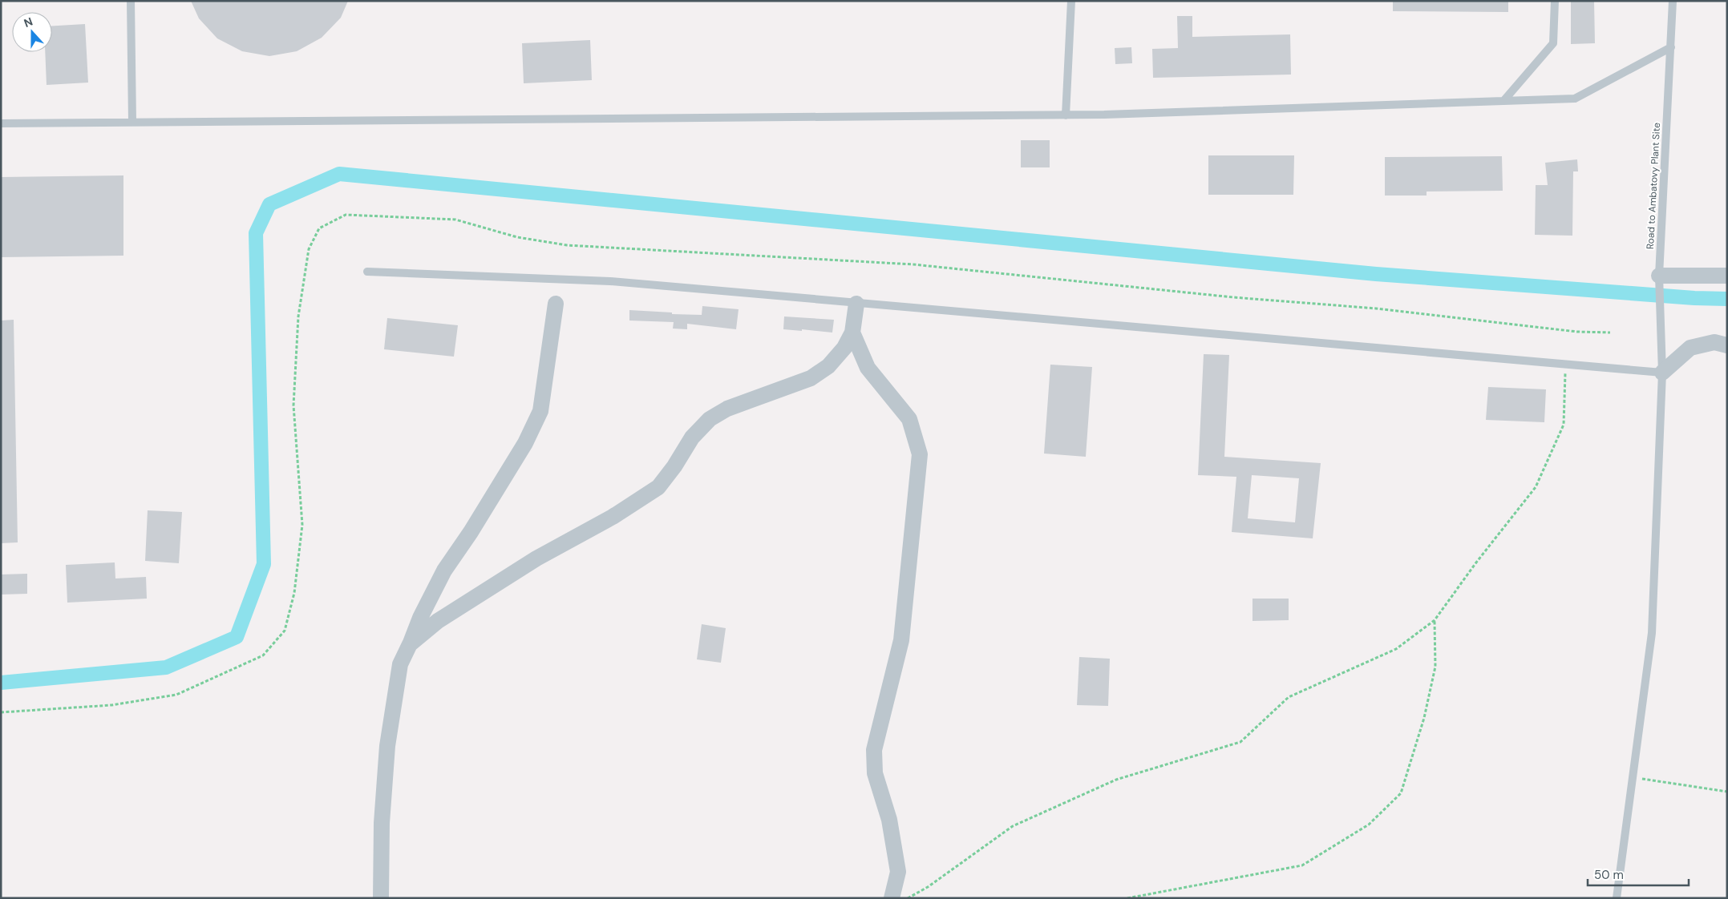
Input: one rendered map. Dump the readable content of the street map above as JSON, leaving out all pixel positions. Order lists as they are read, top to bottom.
{
  "streets": {
    "lane": ["Road to Ambatovy Plant Site"]
  },
  "scale_bar": "50 m",
  "north": "top"
}
